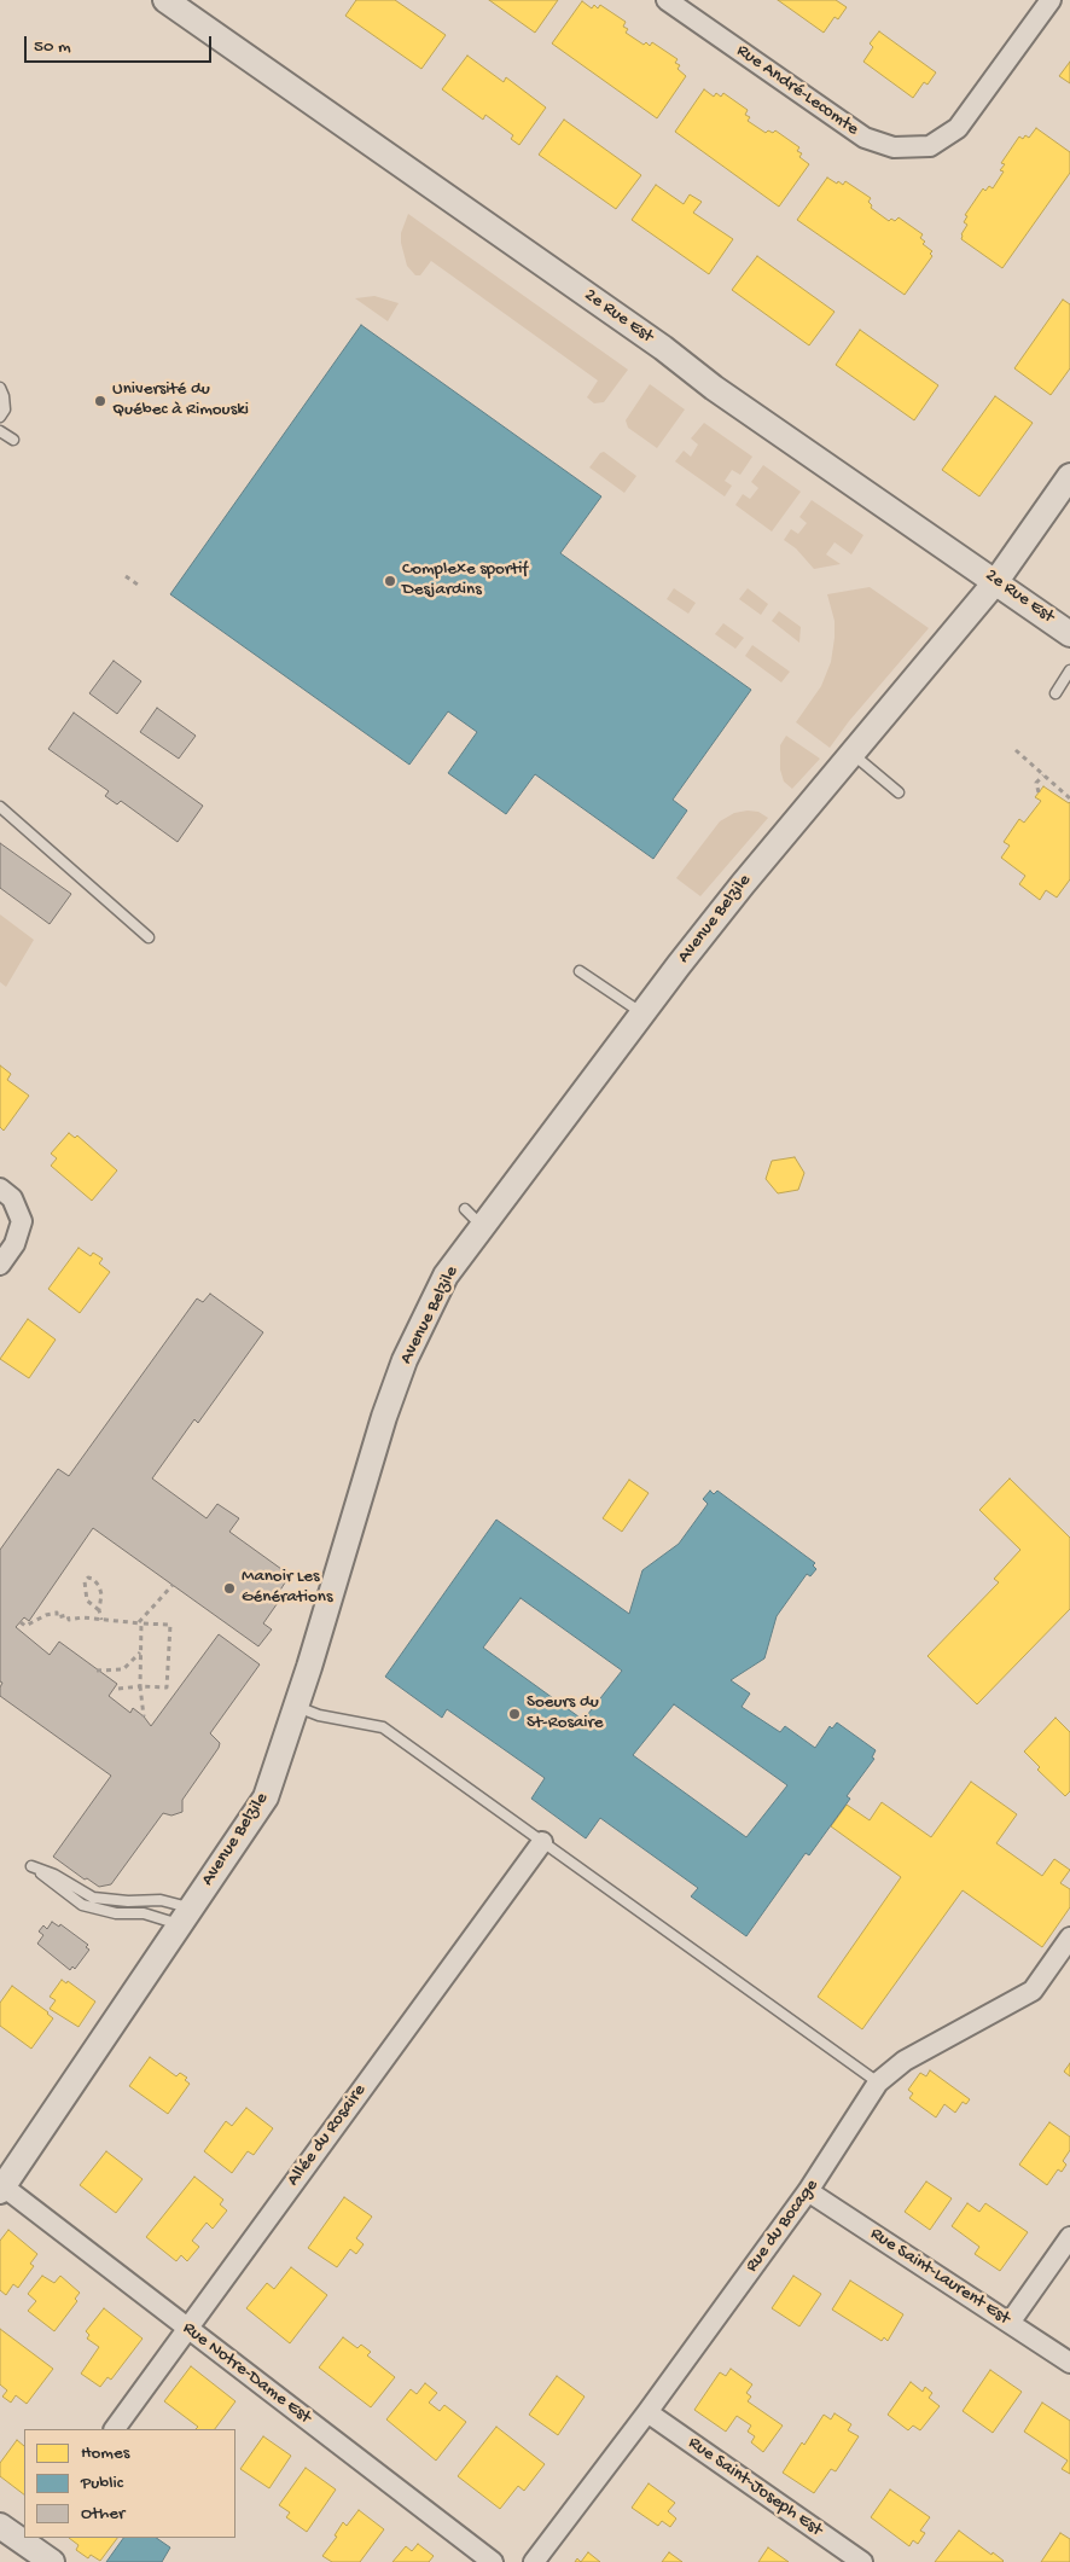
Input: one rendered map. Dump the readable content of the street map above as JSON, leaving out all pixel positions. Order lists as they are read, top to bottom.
{
  "streets": {
    "street": [
      "Rue André-Lecomte",
      "2e Rue Est",
      "Avenue Belzile",
      "Allée du Rosaire",
      "Rue du Bocage",
      "Rue Saint-Laurent Est",
      "Rue Notre-Dame Est",
      "Rue Saint-Joseph Est"
    ]
  },
  "crossings": [
    ["2e Rue Est", "Avenue Belzile"],
    ["Avenue Belzile", "Rue Notre-Dame Est"],
    ["Allée du Rosaire", "Rue Notre-Dame Est"],
    ["Rue du Bocage", "Rue Saint-Laurent Est"],
    ["Rue du Bocage", "Rue Saint-Joseph Est"]
  ],
  "places": [
    "Université du Québec à Rimouski",
    "Complexe sportif Desjardins",
    "Manoir Les Générations",
    "Soeurs du St-Rosaire"
  ],
  "legend": ["Homes", "Public", "Other"],
  "scale_bar": "50 m"
}
